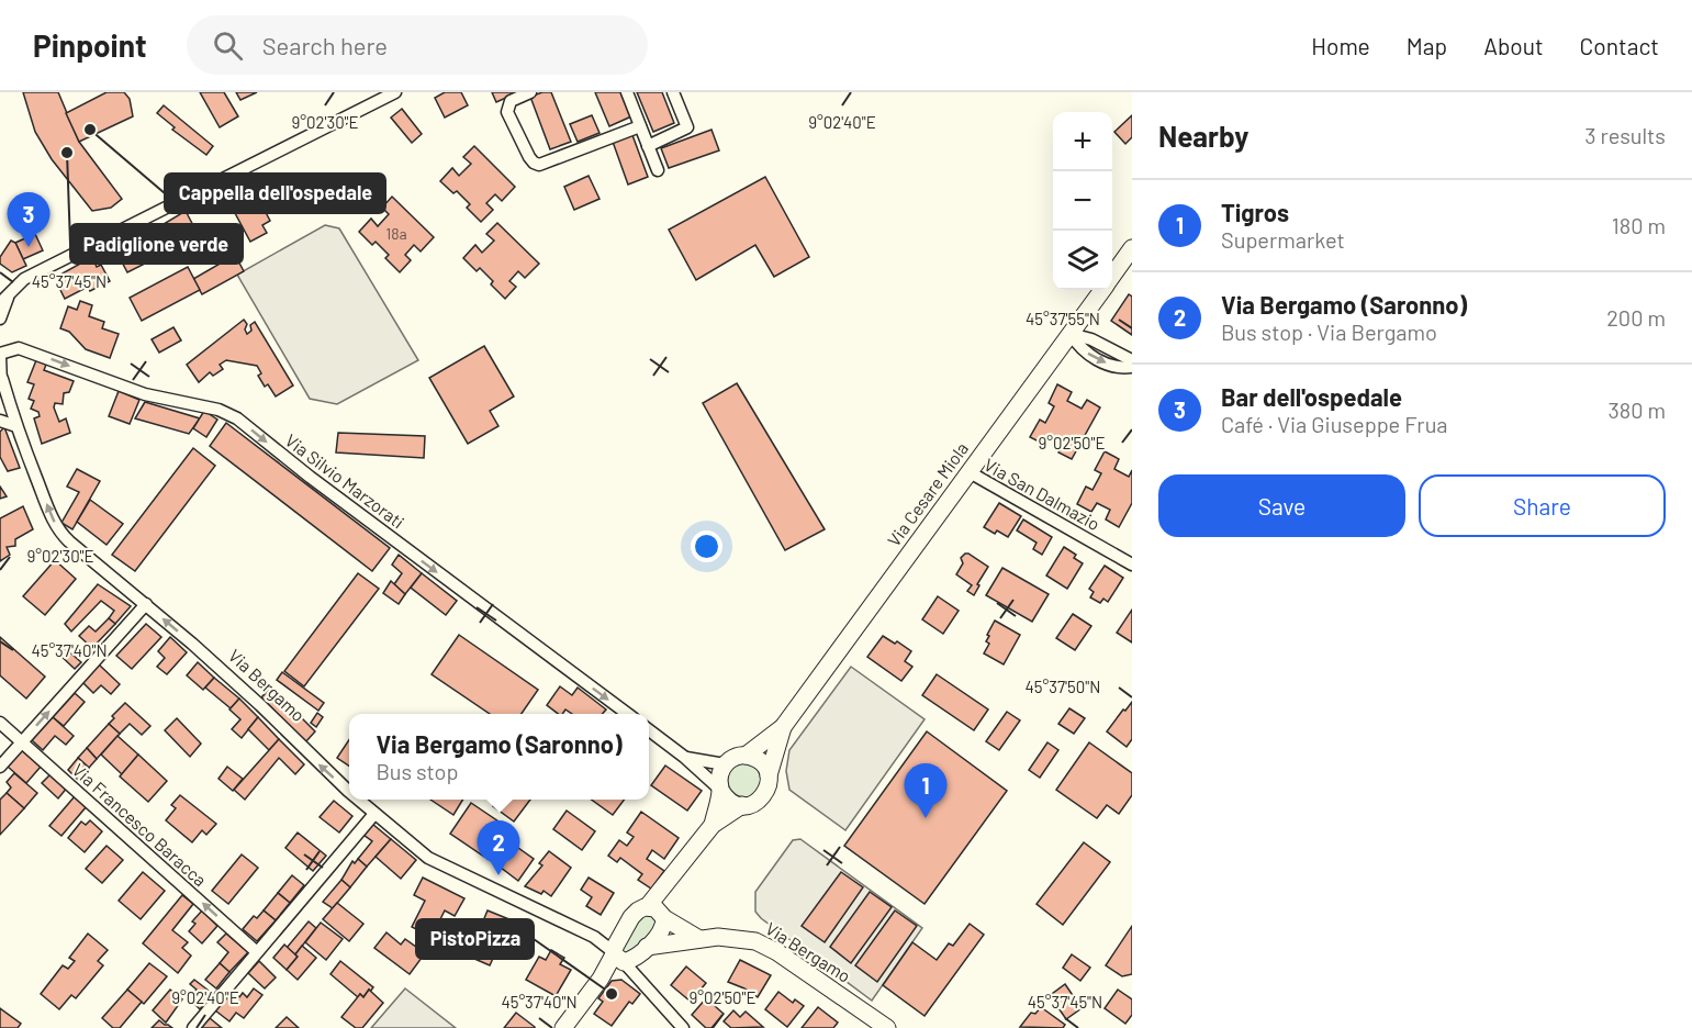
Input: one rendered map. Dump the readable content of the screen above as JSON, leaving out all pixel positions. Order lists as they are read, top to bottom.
{
  "streets": {
    "street": [
      "Via Silvio Marzorati",
      "Via Cesare Miola",
      "Via San Dalmazio",
      "Via Bergamo",
      "Via Francesco Baracca"
    ]
  },
  "crossings": [
    ["Via Silvio Marzorati", "Via Bergamo"],
    ["Via Cesare Miola", "Via San Dalmazio"],
    ["Via Cesare Miola", "Via Bergamo"]
  ],
  "one_way": ["Via Silvio Marzorati", "Via Bergamo", "Via Francesco Baracca"],
  "places": ["Cappella dell'ospedale", "Padiglione verde", "PistoPizza"],
  "house_numbers": ["18a"],
  "page": {
    "header": "Pinpoint",
    "search": "Search here",
    "nav": [
      "Home",
      "Map",
      "About",
      "Contact"
    ],
    "heading": ["Nearby", "3 results"],
    "map_buttons": ["+", "−"],
    "list": [
      {
        "mark": "1",
        "name": "Tigros",
        "note": "Supermarket",
        "value": "180 m"
      },
      {
        "mark": "2",
        "name": "Via Bergamo (Saronno)",
        "note": "Bus stop · Via Bergamo",
        "value": "200 m"
      },
      {
        "mark": "3",
        "name": "Bar dell'ospedale",
        "note": "Café · Via Giuseppe Frua",
        "value": "380 m"
      }
    ],
    "pins": ["3", "1", "2"],
    "buttons": ["Save", "Share"],
    "popup": ["Via Bergamo (Saronno)", "Bus stop"]
  },
  "coordinates": [
    "9°02'30\"E",
    "9°02'40\"E",
    "45°37'45\"N",
    "45°37'55\"N",
    "9°02'50\"E",
    "45°37'40\"N",
    "45°37'50\"N"
  ]
}
